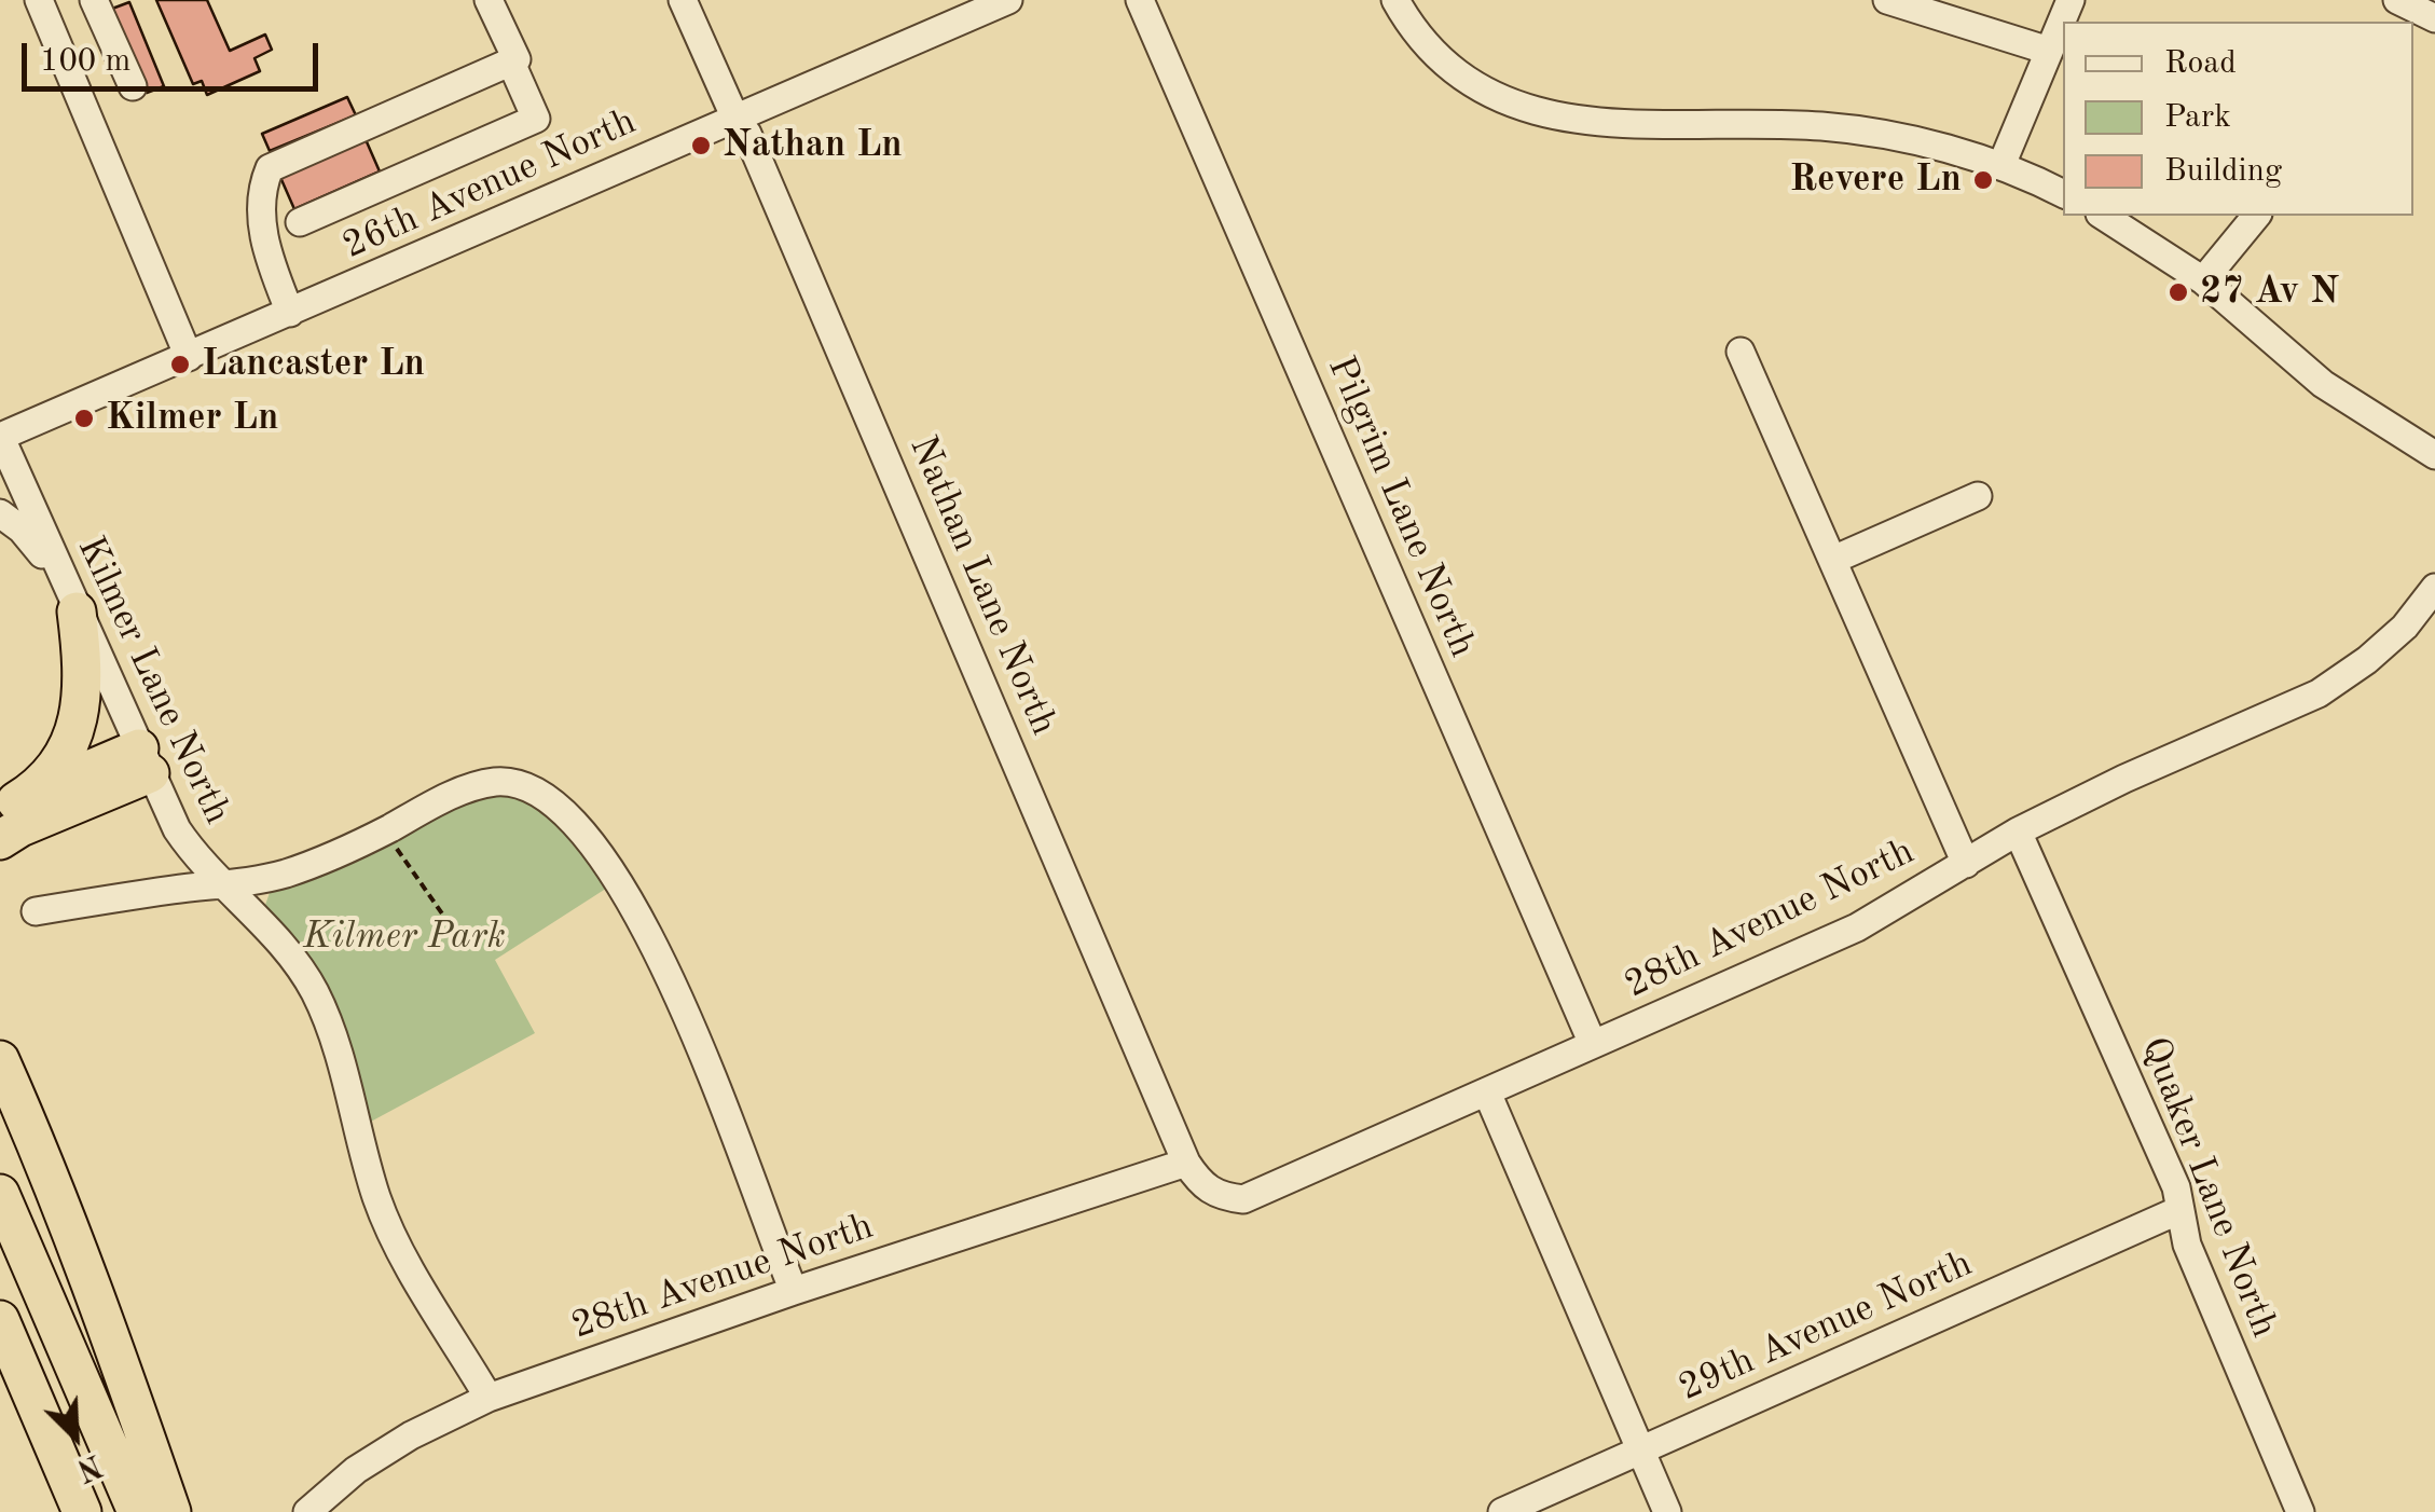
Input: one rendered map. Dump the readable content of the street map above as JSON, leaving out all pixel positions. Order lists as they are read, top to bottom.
{
  "streets": {
    "street": [
      "26th Avenue North",
      "Pilgrim Lane North",
      "Nathan Lane North",
      "Kilmer Lane North",
      "28th Avenue North",
      "Quaker Lane North",
      "29th Avenue North"
    ]
  },
  "crossings": [
    ["26th Avenue North", "Nathan Lane North"],
    ["26th Avenue North", "Kilmer Lane North"],
    ["Pilgrim Lane North", "28th Avenue North"],
    ["Nathan Lane North", "28th Avenue North"],
    ["Kilmer Lane North", "28th Avenue North"],
    ["28th Avenue North", "Quaker Lane North"],
    ["Quaker Lane North", "29th Avenue North"]
  ],
  "parks": ["Kilmer Park"],
  "places": [
    "Nathan Ln",
    "Revere Ln",
    "27 Av N",
    "Lancaster Ln",
    "Kilmer Ln"
  ],
  "legend": ["Road", "Park", "Building"],
  "scale_bar": "100 m",
  "north": "bottom right"
}
